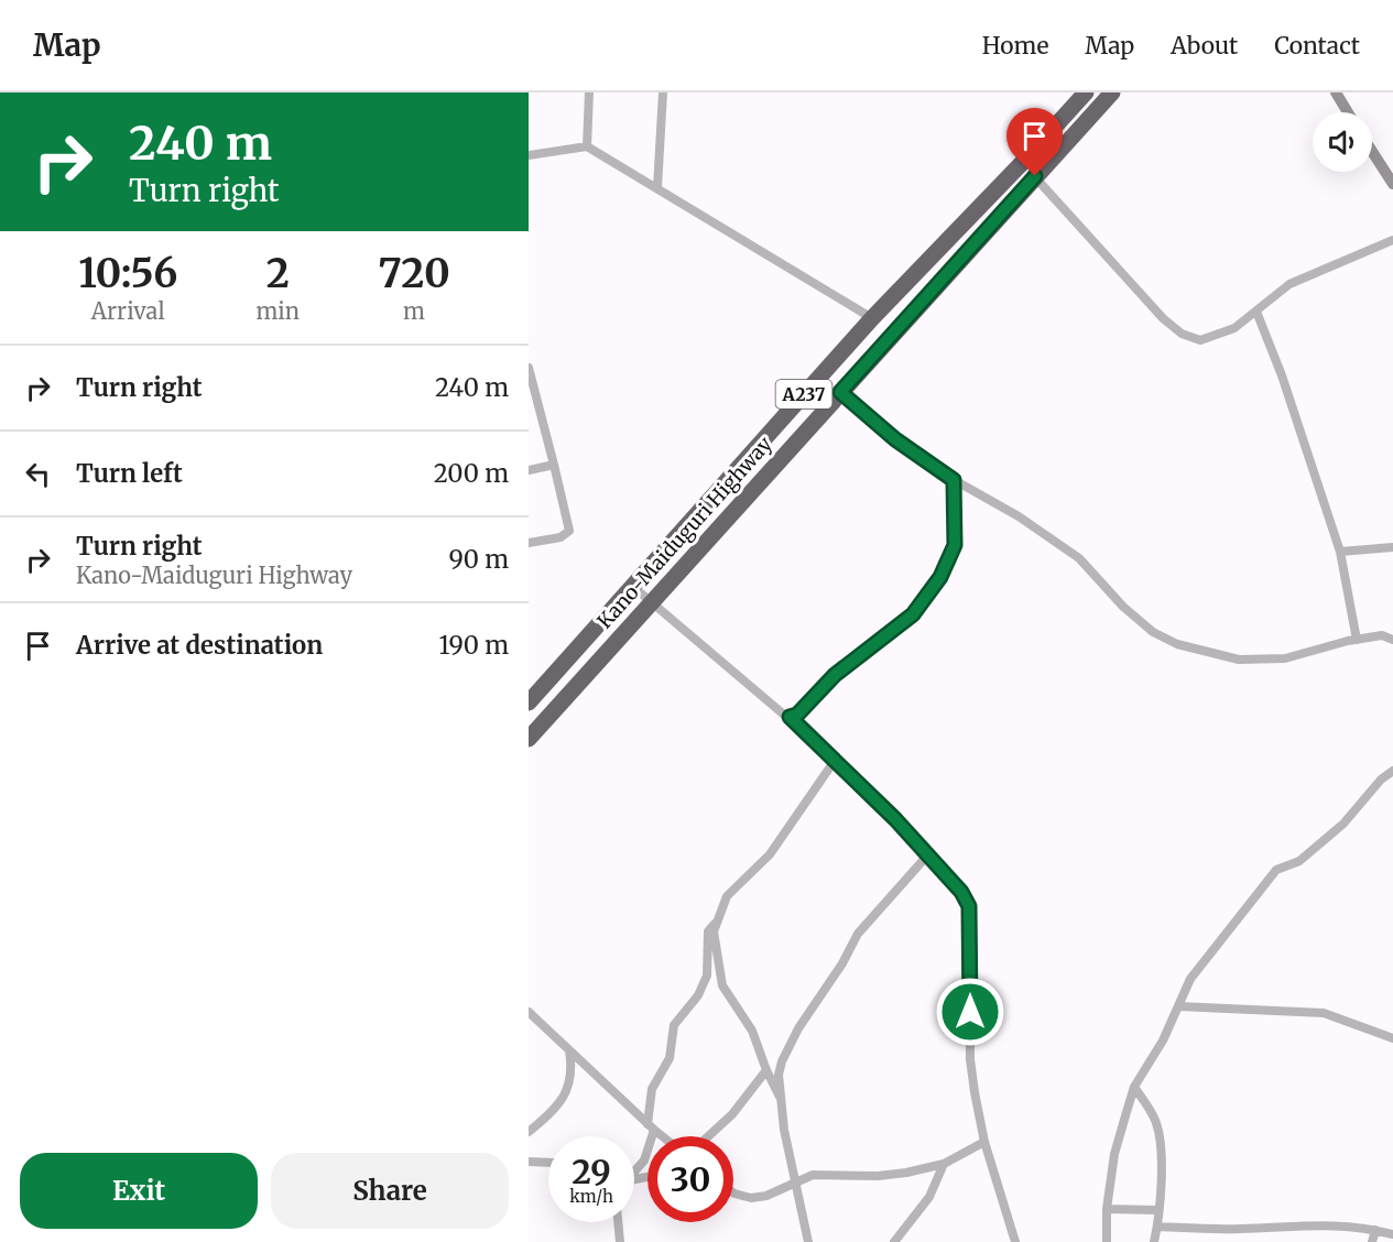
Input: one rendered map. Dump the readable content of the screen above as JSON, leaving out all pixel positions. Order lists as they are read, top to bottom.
{
  "streets": {
    "highway": ["A237", "Kano-Maiduguri Highway"]
  },
  "page": {
    "header": "Map",
    "nav": [
      "Home",
      "Map",
      "About",
      "Contact"
    ],
    "turn": ["240 m", "Turn right"],
    "eta": [
      "10:56",
      "Arrival",
      "2",
      "min",
      "720",
      "m"
    ],
    "list": [
      {
        "name": "Turn right",
        "value": "240 m"
      },
      {
        "name": "Turn left",
        "value": "200 m"
      },
      {
        "name": "Turn right",
        "note": "Kano-Maiduguri Highway",
        "value": "90 m"
      },
      {
        "name": "Arrive at destination",
        "value": "190 m"
      }
    ],
    "speed": "29 km/h",
    "limit": "30",
    "buttons": ["Exit", "Share"]
  }
}
